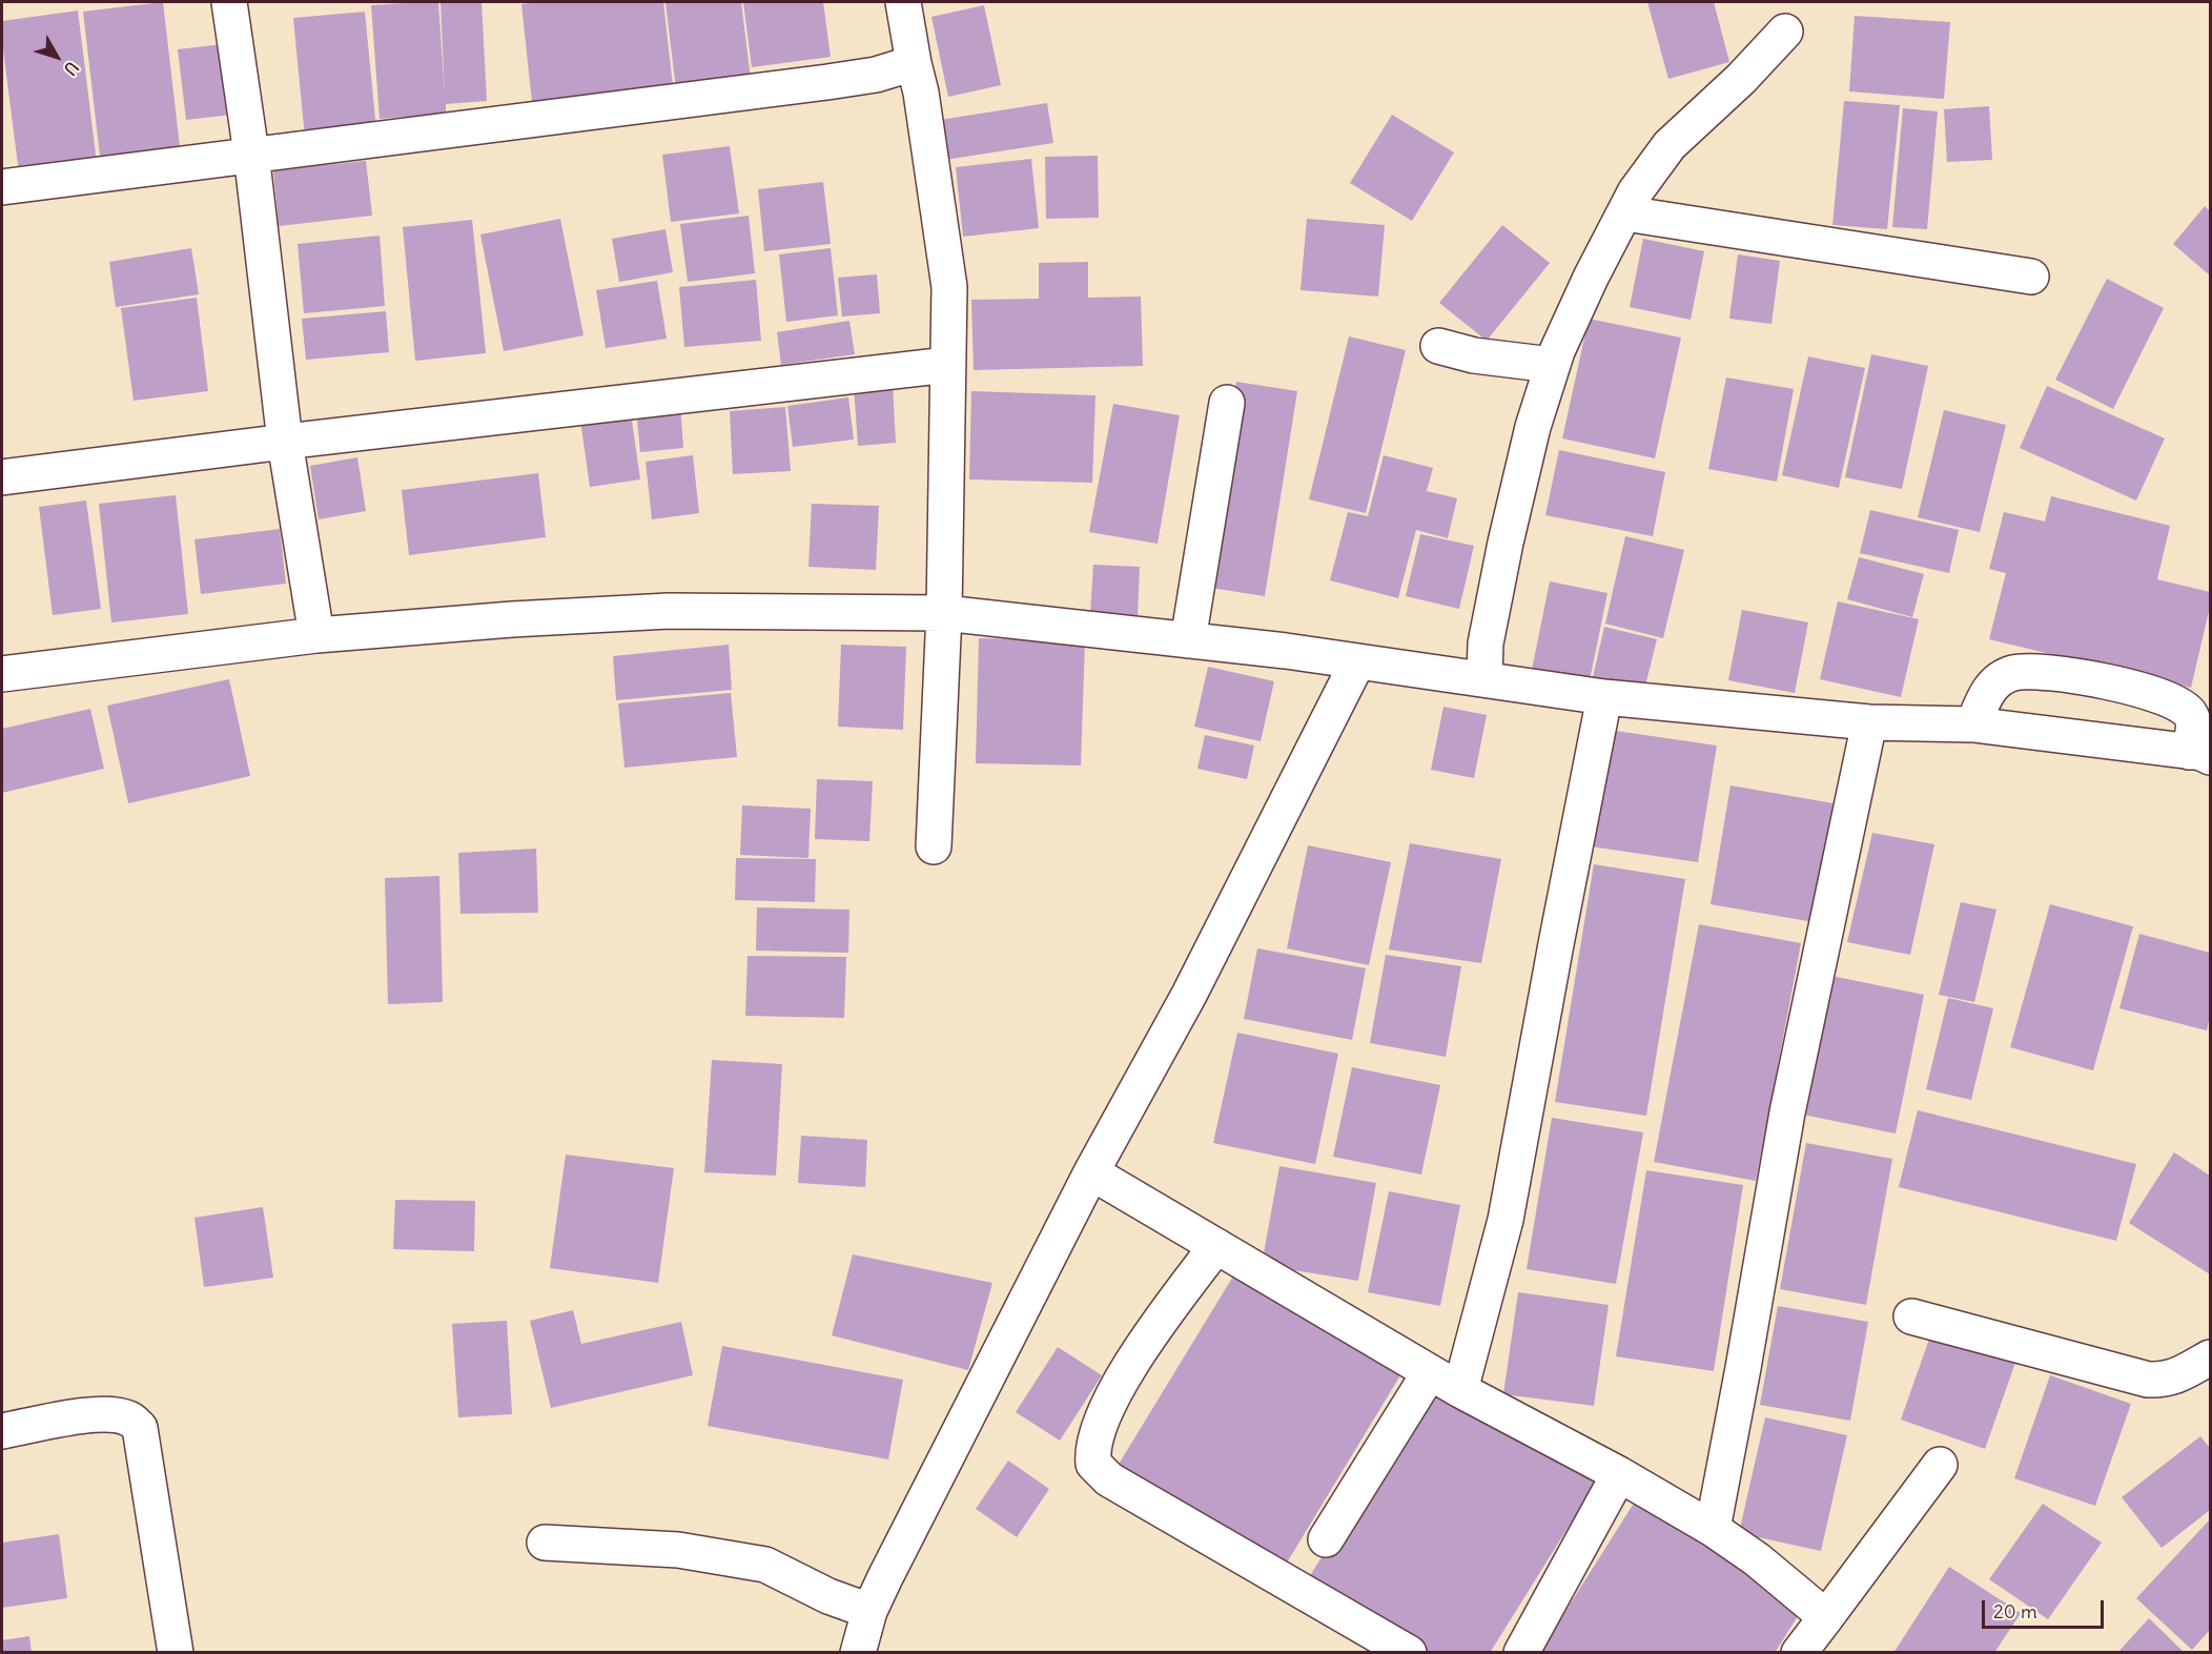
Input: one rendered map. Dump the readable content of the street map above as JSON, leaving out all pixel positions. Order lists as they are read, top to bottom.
{
  "scale_bar": "20 m",
  "north": "bottom right"
}
